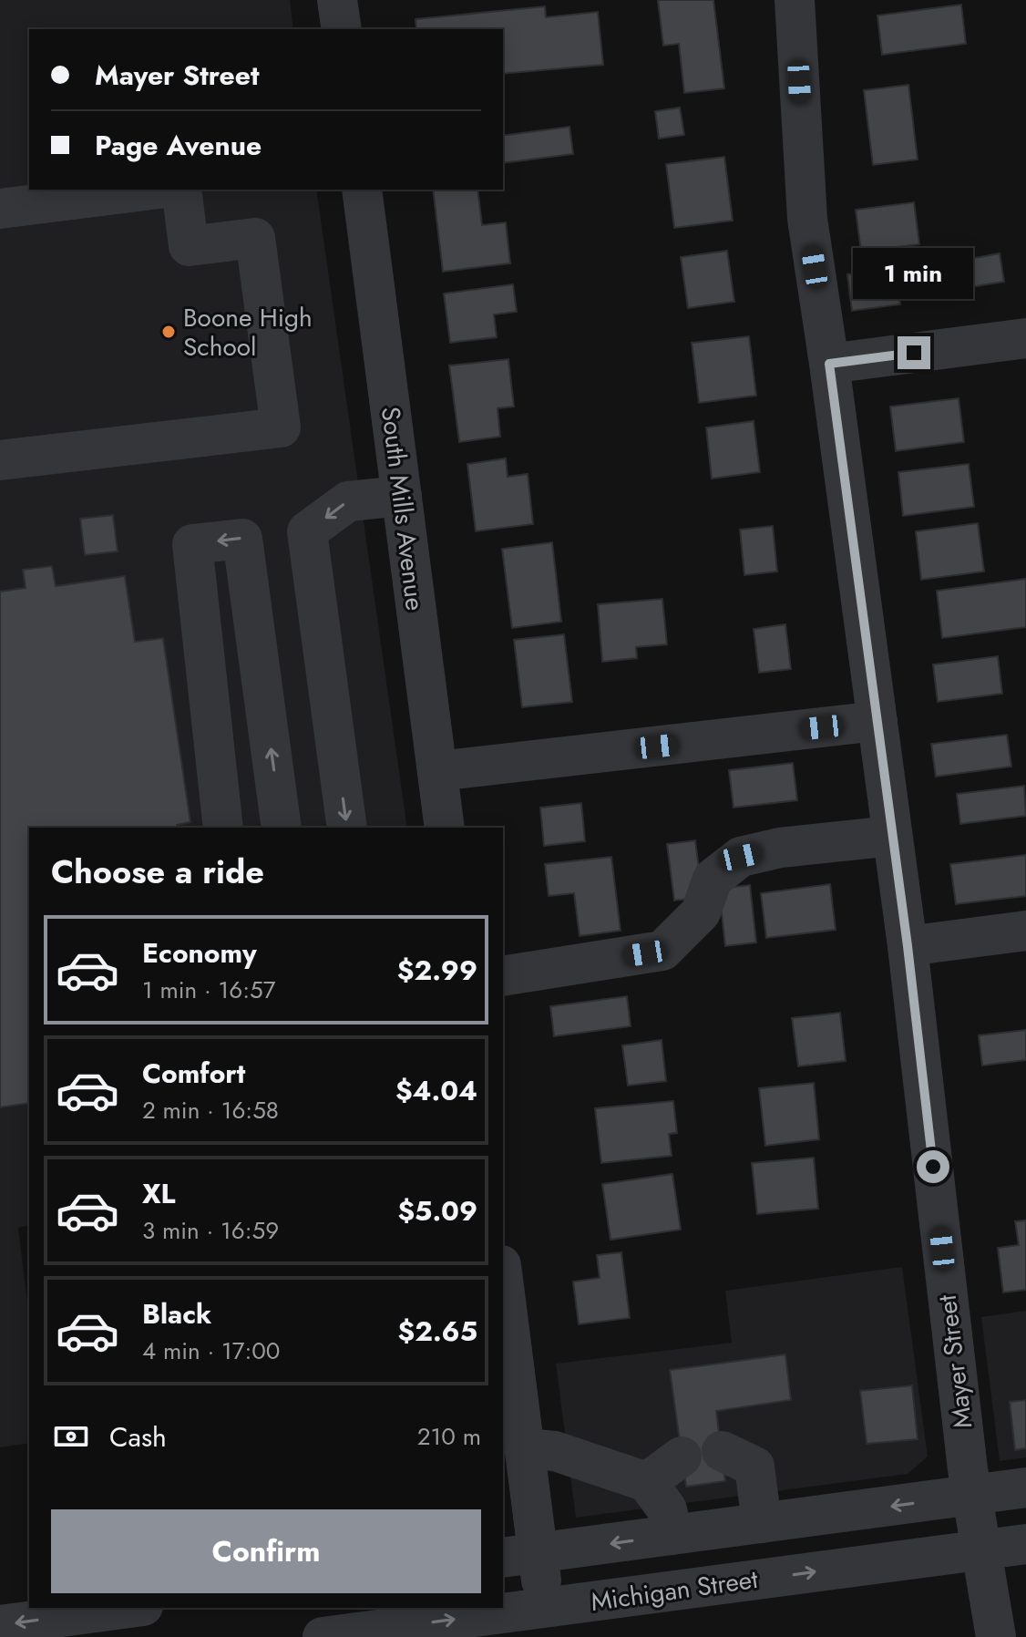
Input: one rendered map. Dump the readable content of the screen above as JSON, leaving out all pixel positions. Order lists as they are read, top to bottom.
{
  "streets": {
    "street": ["South Mills Avenue", "Mayer Street", "Michigan Street"]
  },
  "crossings": [
    ["Mayer Street", "Michigan Street"]
  ],
  "places": ["Boone High School"],
  "page": {
    "banner": ["Mayer Street", "Page Avenue"],
    "bubble": "1 min",
    "heading": "Choose a ride",
    "list": [
      {
        "name": "Economy",
        "note": "1 min · 16:57",
        "value": "$2.99"
      },
      {
        "name": "Comfort",
        "note": "2 min · 16:58",
        "value": "$4.04"
      },
      {
        "name": "XL",
        "note": "3 min · 16:59",
        "value": "$5.09"
      },
      {
        "name": "Black",
        "note": "4 min · 17:00",
        "value": "$2.65"
      }
    ],
    "pay": ["Cash", "210 m"],
    "buttons": "Confirm"
  }
}
